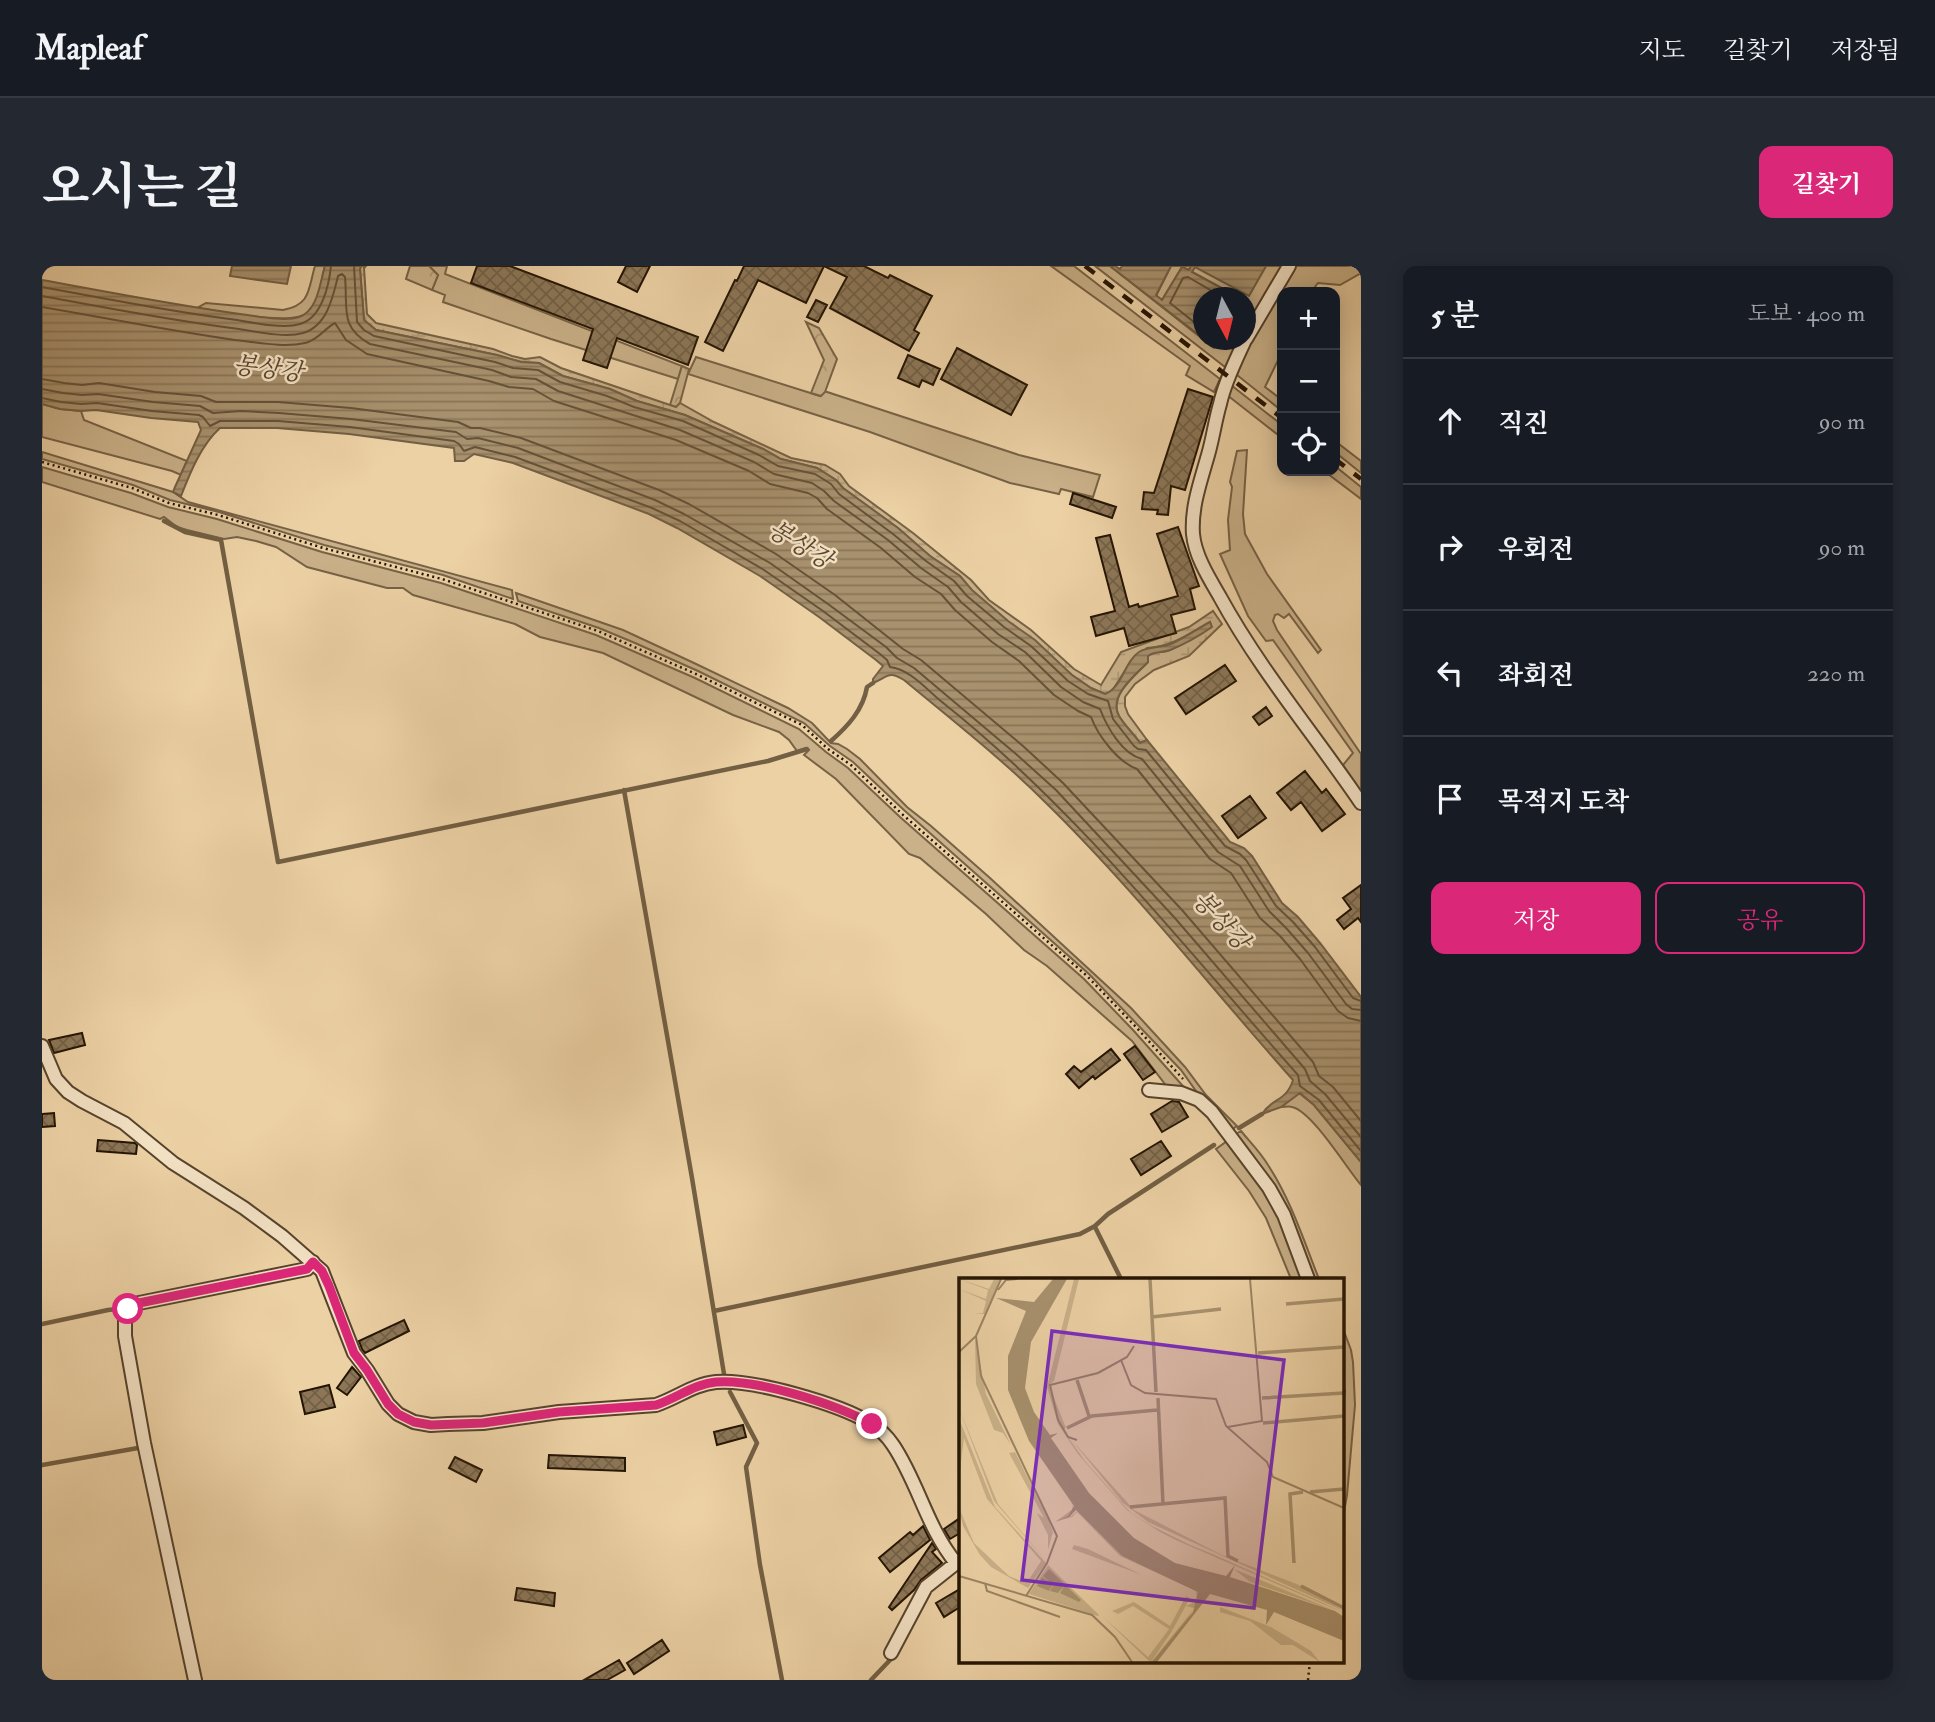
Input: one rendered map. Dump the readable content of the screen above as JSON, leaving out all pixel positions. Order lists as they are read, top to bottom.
{
  "water": ["봉상강"],
  "north": "bottom",
  "page": {
    "header": "Mapleaf",
    "nav": ["지도", "길찾기", "저장됨"],
    "buttons": [
      "길찾기",
      ["저장", "공유"]
    ],
    "title": "오시는 길",
    "heading": ["5 분", "도보 · 400 m"],
    "map_buttons": ["+", "−"],
    "list": [
      ["직진", "90 m"],
      ["우회전", "90 m"],
      ["좌회전", "220 m"],
      "목적지 도착"
    ]
  }
}
